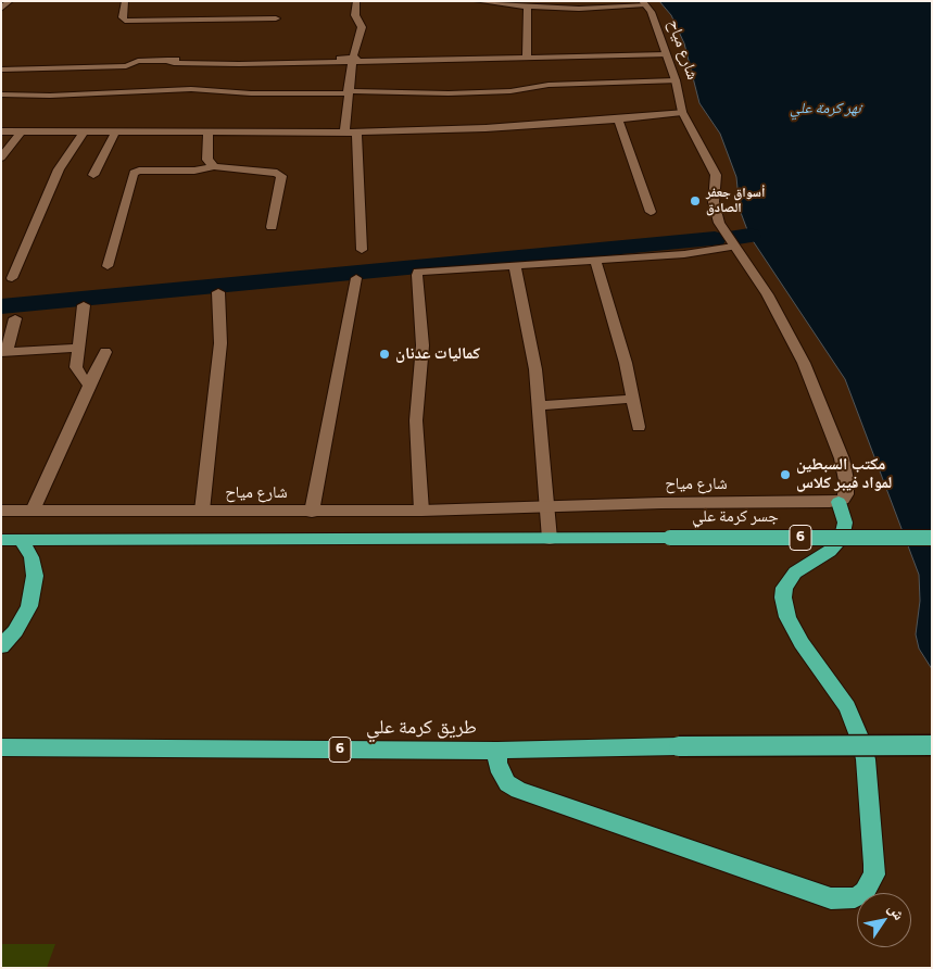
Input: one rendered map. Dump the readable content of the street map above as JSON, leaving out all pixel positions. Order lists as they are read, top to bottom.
{
  "streets": {
    "highway": ["جسر كرمة علي", "6", "طريق كرمة علي"],
    "street": ["شارع مياح"]
  },
  "crossings": [
    ["جسر كرمة علي", "6"]
  ],
  "water": ["نهر كرمة علي"],
  "places": ["أسواق جعفر الصادق", "كماليات عدنان", "مكتب السبطين لمواد فيبر كلاس"],
  "north": "top right"
}
